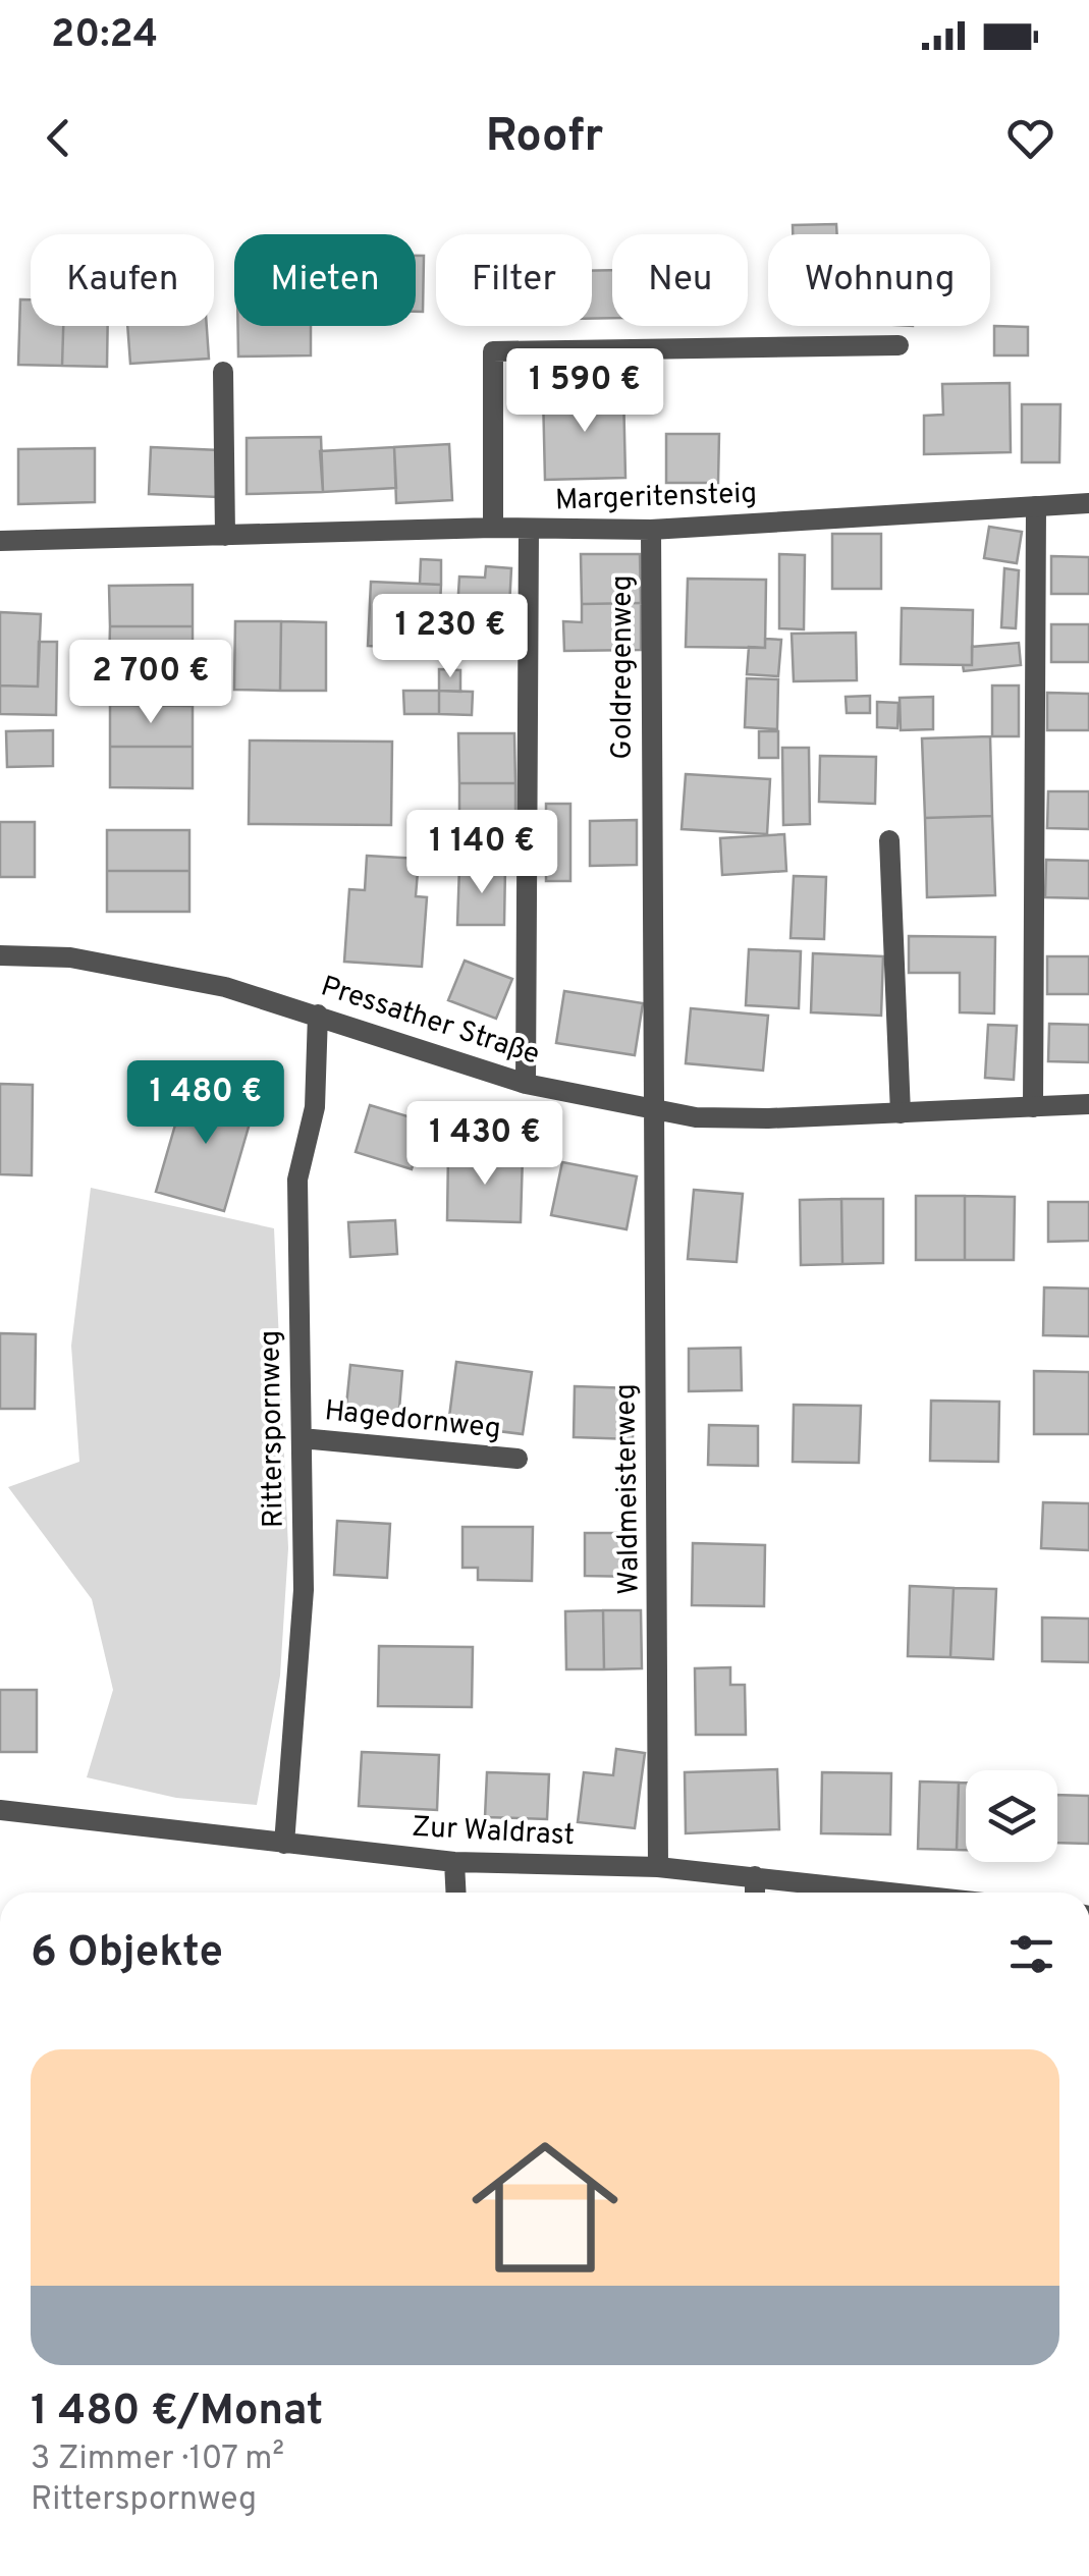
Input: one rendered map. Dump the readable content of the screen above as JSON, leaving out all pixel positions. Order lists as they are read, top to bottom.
{
  "streets": {
    "street": [
      "Margeritensteig",
      "Goldregenweg",
      "Pressather Straße",
      "Hagedornweg",
      "Ritterspornweg",
      "Waldmeisterweg",
      "Zur Waldrast"
    ]
  },
  "crossings": [
    ["Margeritensteig", "Goldregenweg"],
    ["Goldregenweg", "Pressather Straße"],
    ["Goldregenweg", "Waldmeisterweg"],
    ["Pressather Straße", "Ritterspornweg"],
    ["Pressather Straße", "Waldmeisterweg"],
    ["Hagedornweg", "Ritterspornweg"],
    ["Ritterspornweg", "Zur Waldrast"],
    ["Waldmeisterweg", "Zur Waldrast"]
  ],
  "page": {
    "status": "20:24",
    "header": "Roofr",
    "chip": [
      "Kaufen",
      "Mieten",
      "Filter",
      "Neu",
      "Wohnung"
    ],
    "price": [
      "1 590 €",
      "1 230 €",
      "2 700 €",
      "1 140 €",
      "1 480 €",
      "1 430 €"
    ],
    "heading": "6 Objekte",
    "list": [
      {
        "name": "1 480 €/Monat",
        "note": "3 Zimmer · 107 m² · Ritterspornweg"
      }
    ]
  }
}
